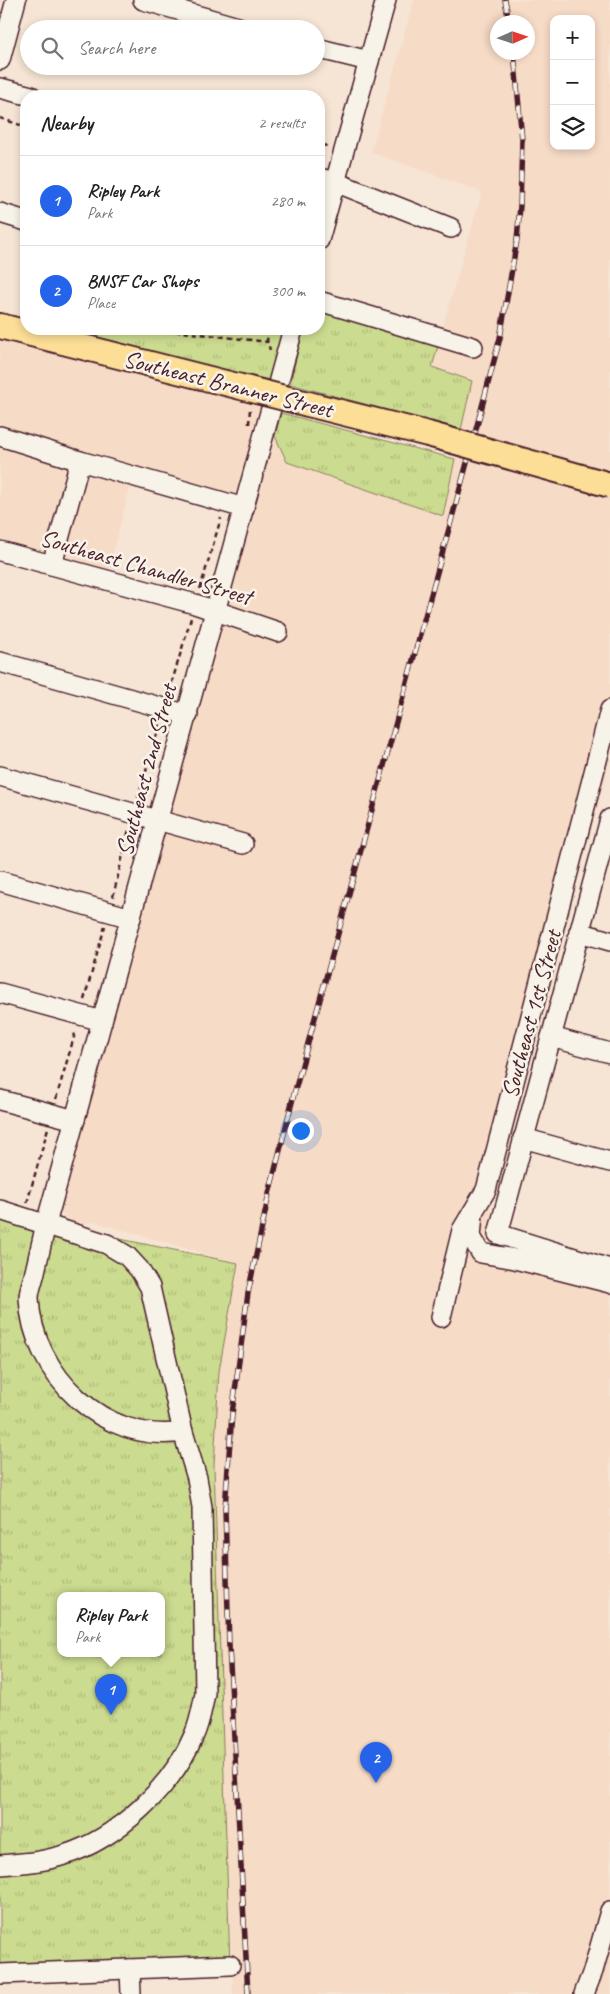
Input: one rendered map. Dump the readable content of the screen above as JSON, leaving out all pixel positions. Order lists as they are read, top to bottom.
{
  "streets": {
    "main road": ["Southeast Branner Street"],
    "street": ["Southeast Chandler Street", "Southeast 2nd Street", "Southeast 1st Street"]
  },
  "crossings": [
    ["Southeast Chandler Street", "Southeast 2nd Street"]
  ],
  "north": "right",
  "page": {
    "map_buttons": ["+", "−"],
    "search": "Search here",
    "heading": ["Nearby", "2 results"],
    "list": [
      {
        "mark": "1",
        "name": "Ripley Park",
        "note": "Park",
        "value": "280 m"
      },
      {
        "mark": "2",
        "name": "BNSF Car Shops",
        "note": "Place",
        "value": "300 m"
      }
    ],
    "popup": ["Ripley Park", "Park"],
    "pins": ["1", "2"]
  }
}
